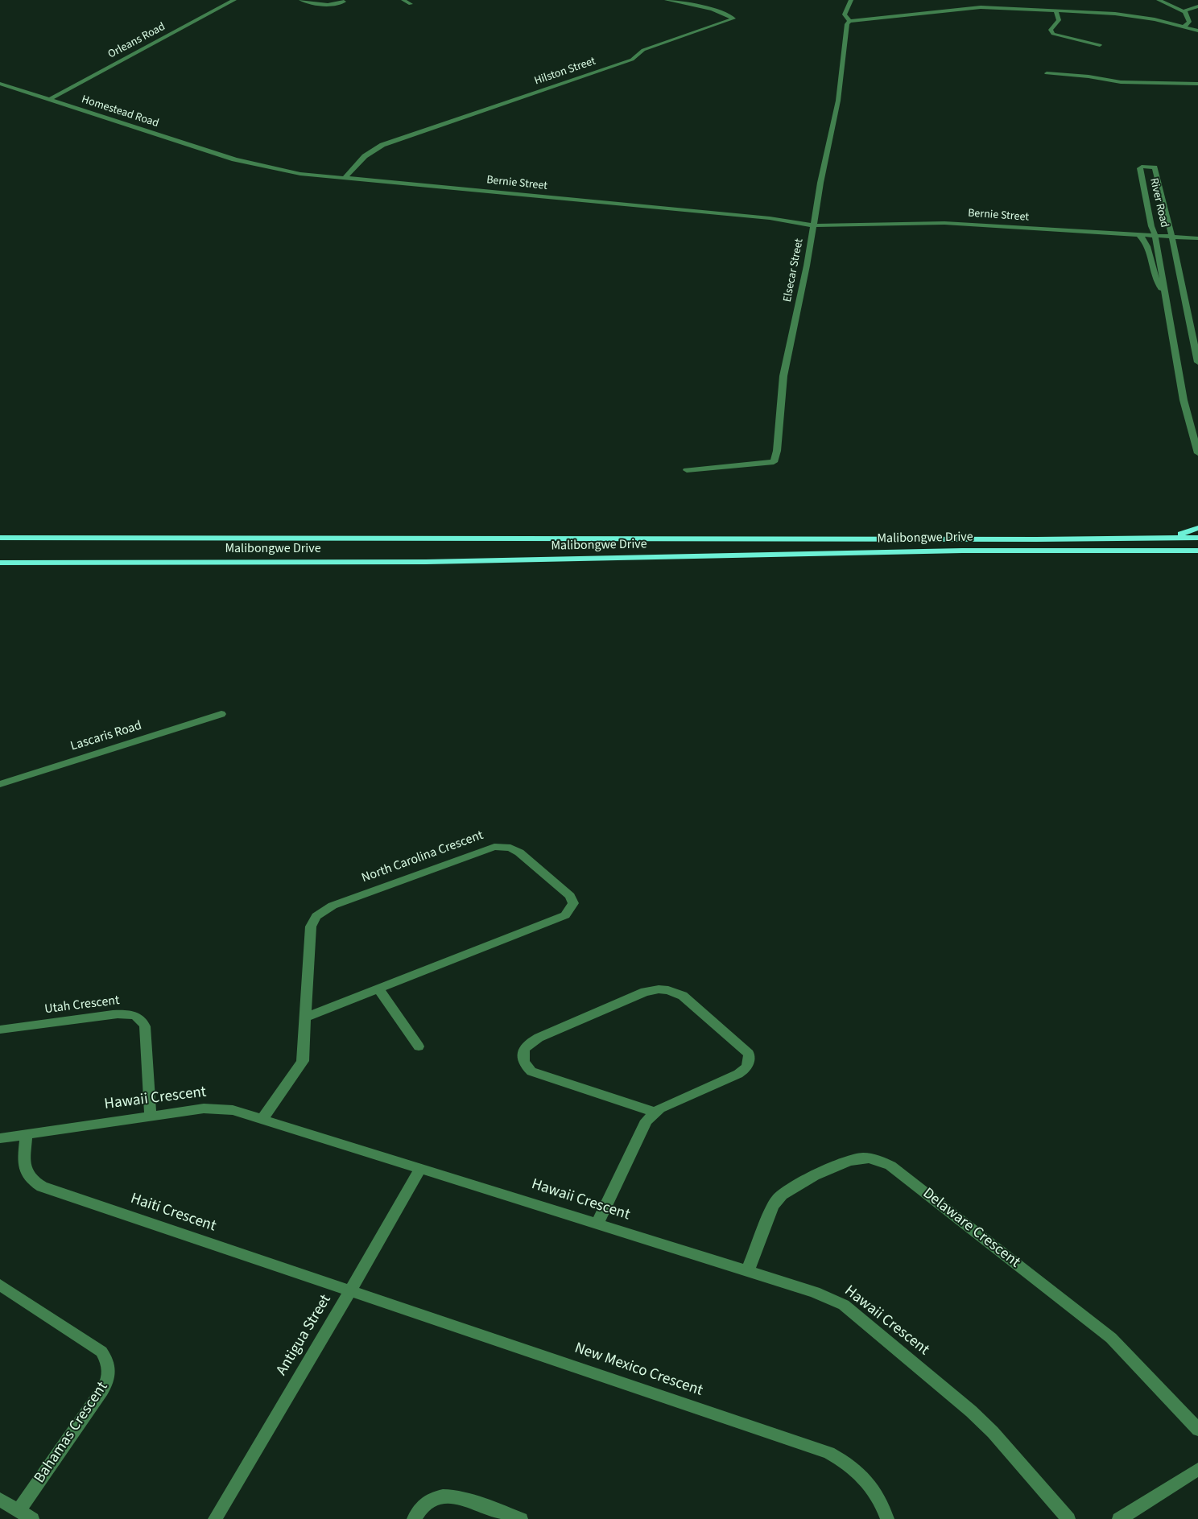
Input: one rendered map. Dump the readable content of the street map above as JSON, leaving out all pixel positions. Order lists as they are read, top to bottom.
{
  "streets": {
    "main road": ["Malibongwe Drive"],
    "street": [
      "Orleans Road",
      "Hilston Street",
      "Homestead Road",
      "Bernie Street",
      "River Road",
      "Elsecar Street",
      "Lascaris Road",
      "North Carolina Crescent",
      "Utah Crescent",
      "Hawaii Crescent",
      "Haiti Crescent",
      "Delaware Crescent",
      "Antigua Street",
      "New Mexico Crescent",
      "Bahamas Crescent"
    ]
  },
  "crossings": [
    ["Orleans Road", "Homestead Road"],
    ["Hilston Street", "Bernie Street"],
    ["Homestead Road", "Bernie Street"],
    ["Bernie Street", "River Road"],
    ["Bernie Street", "Elsecar Street"],
    ["North Carolina Crescent", "Hawaii Crescent"],
    ["Utah Crescent", "Hawaii Crescent"],
    ["Hawaii Crescent", "Haiti Crescent"],
    ["Hawaii Crescent", "Delaware Crescent"],
    ["Hawaii Crescent", "Antigua Street"],
    ["Haiti Crescent", "Antigua Street"],
    ["Haiti Crescent", "New Mexico Crescent"],
    ["Antigua Street", "New Mexico Crescent"]
  ]
}
